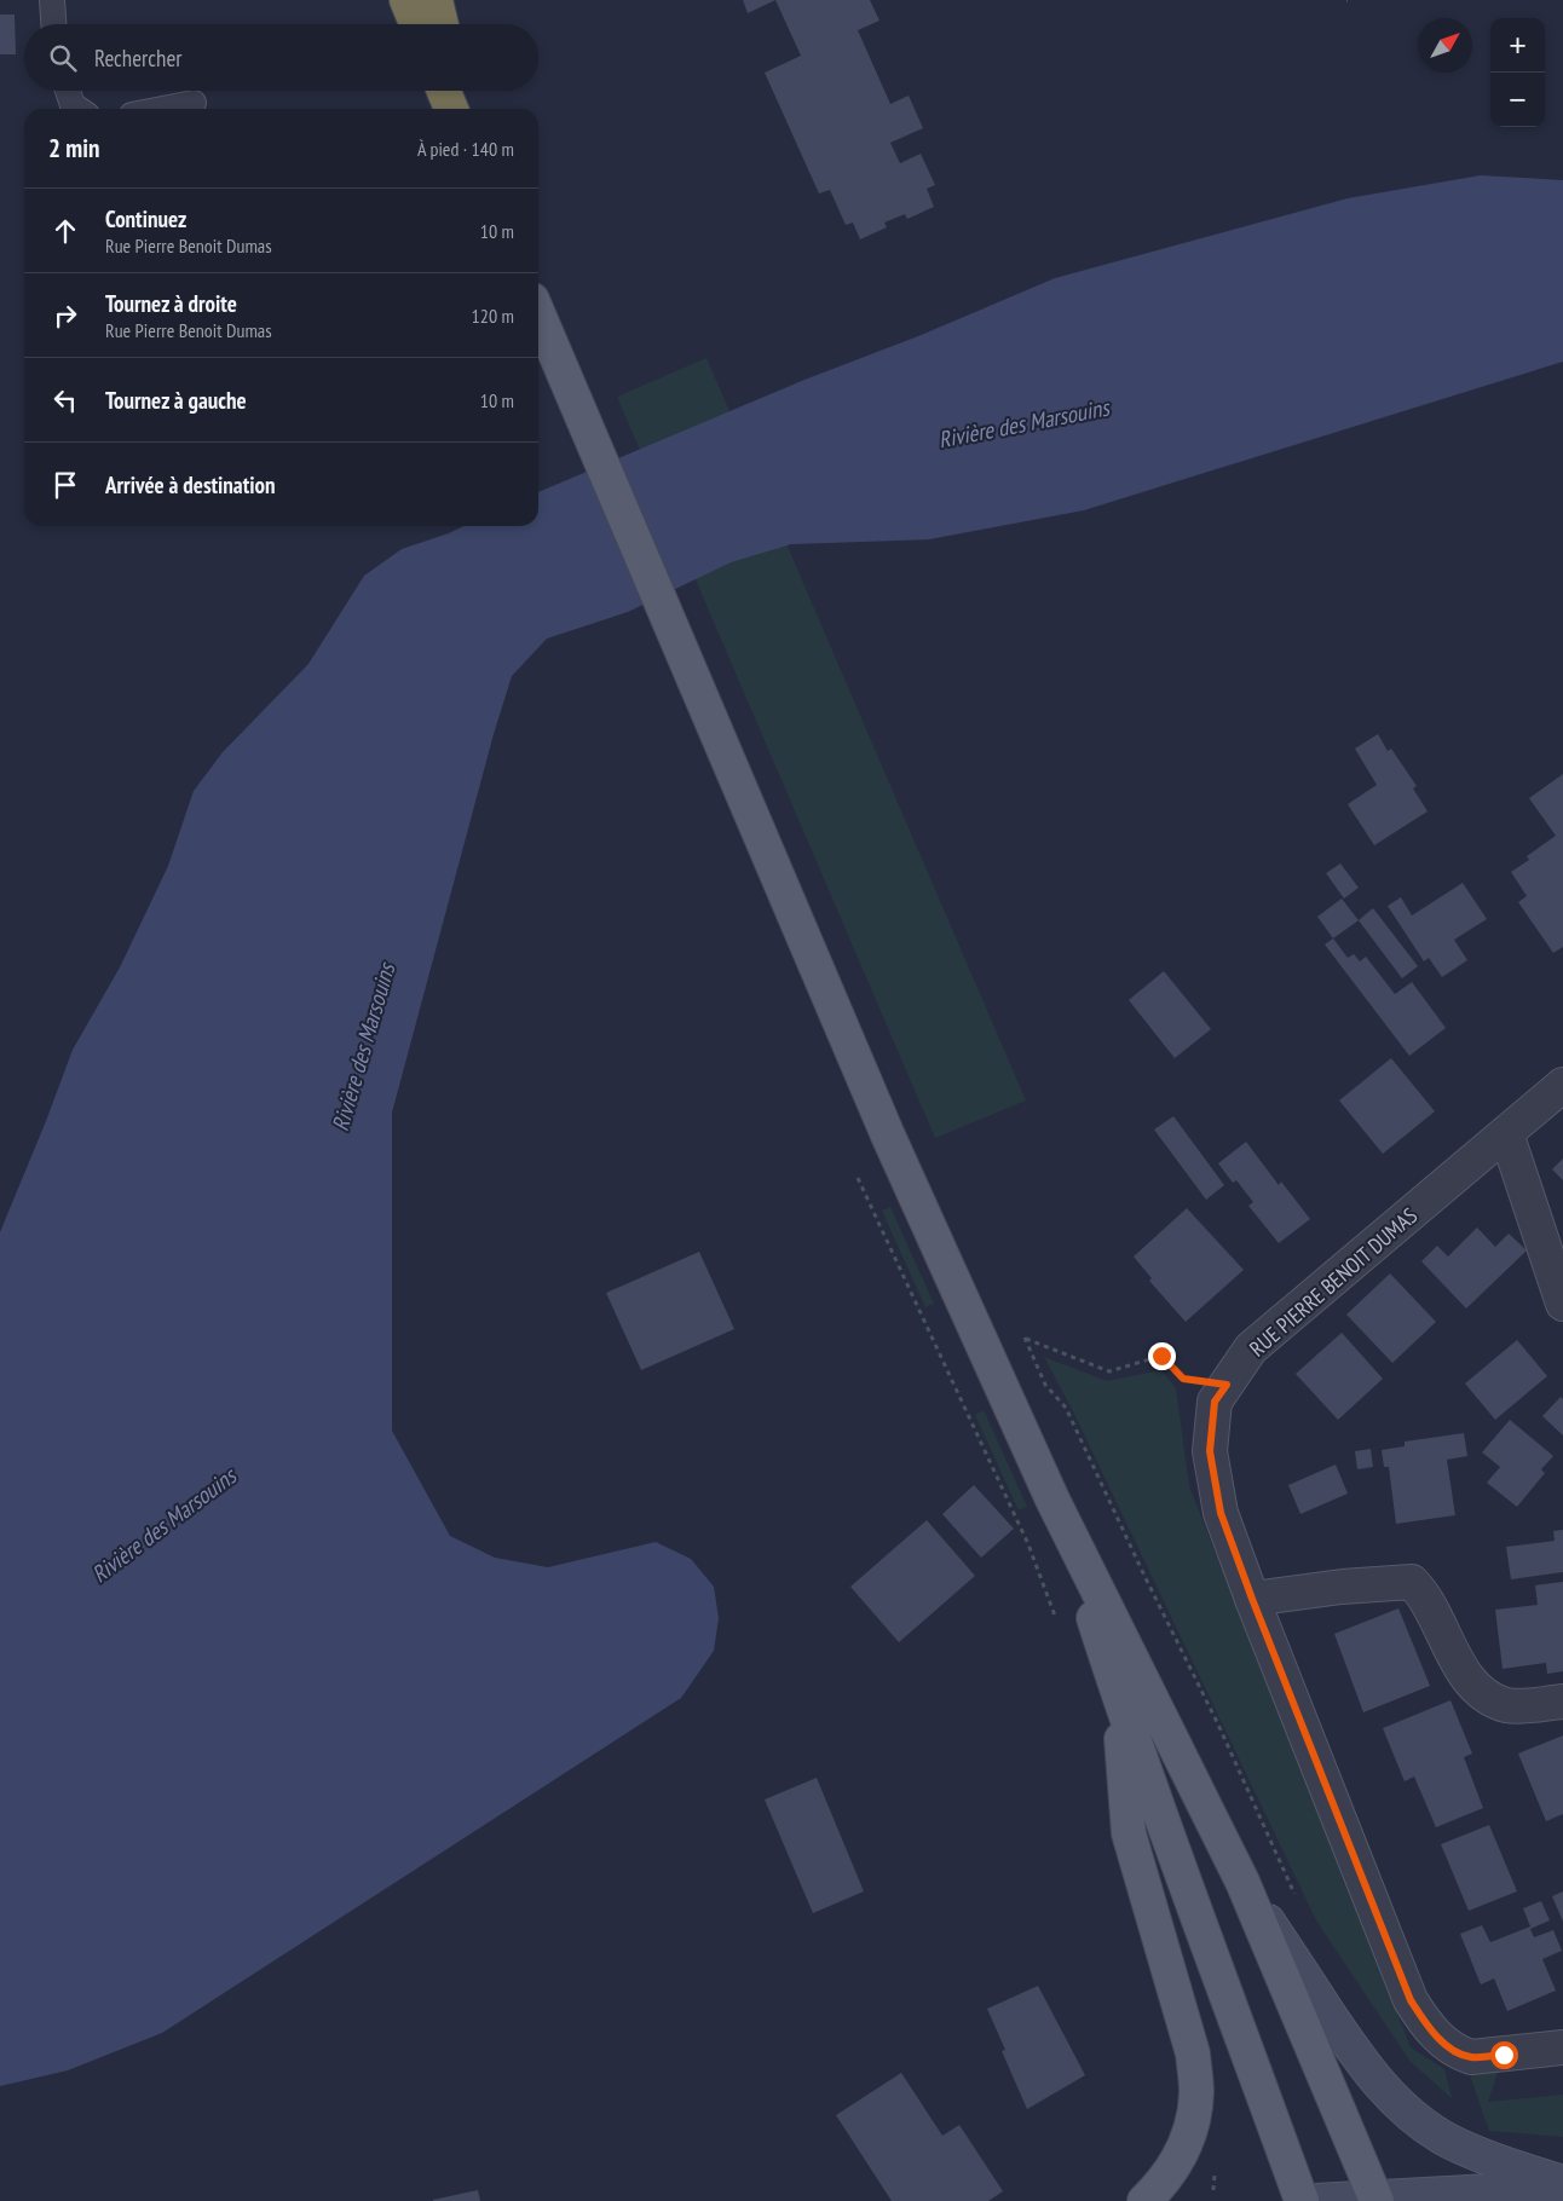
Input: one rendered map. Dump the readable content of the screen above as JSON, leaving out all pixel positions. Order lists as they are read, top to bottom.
{
  "streets": {
    "street": ["RUE PIERRE BENOIT DUMAS"]
  },
  "water": ["Rivière des Marsouins"],
  "north": "top right",
  "page": {
    "map_buttons": ["+", "−"],
    "search": "Rechercher",
    "heading": ["2 min", "À pied · 140 m"],
    "list": [
      ["Continuez", "Rue Pierre Benoit Dumas", "10 m"],
      ["Tournez à droite", "Rue Pierre Benoit Dumas", "120 m"],
      ["Tournez à gauche", "10 m"],
      "Arrivée à destination"
    ]
  }
}
